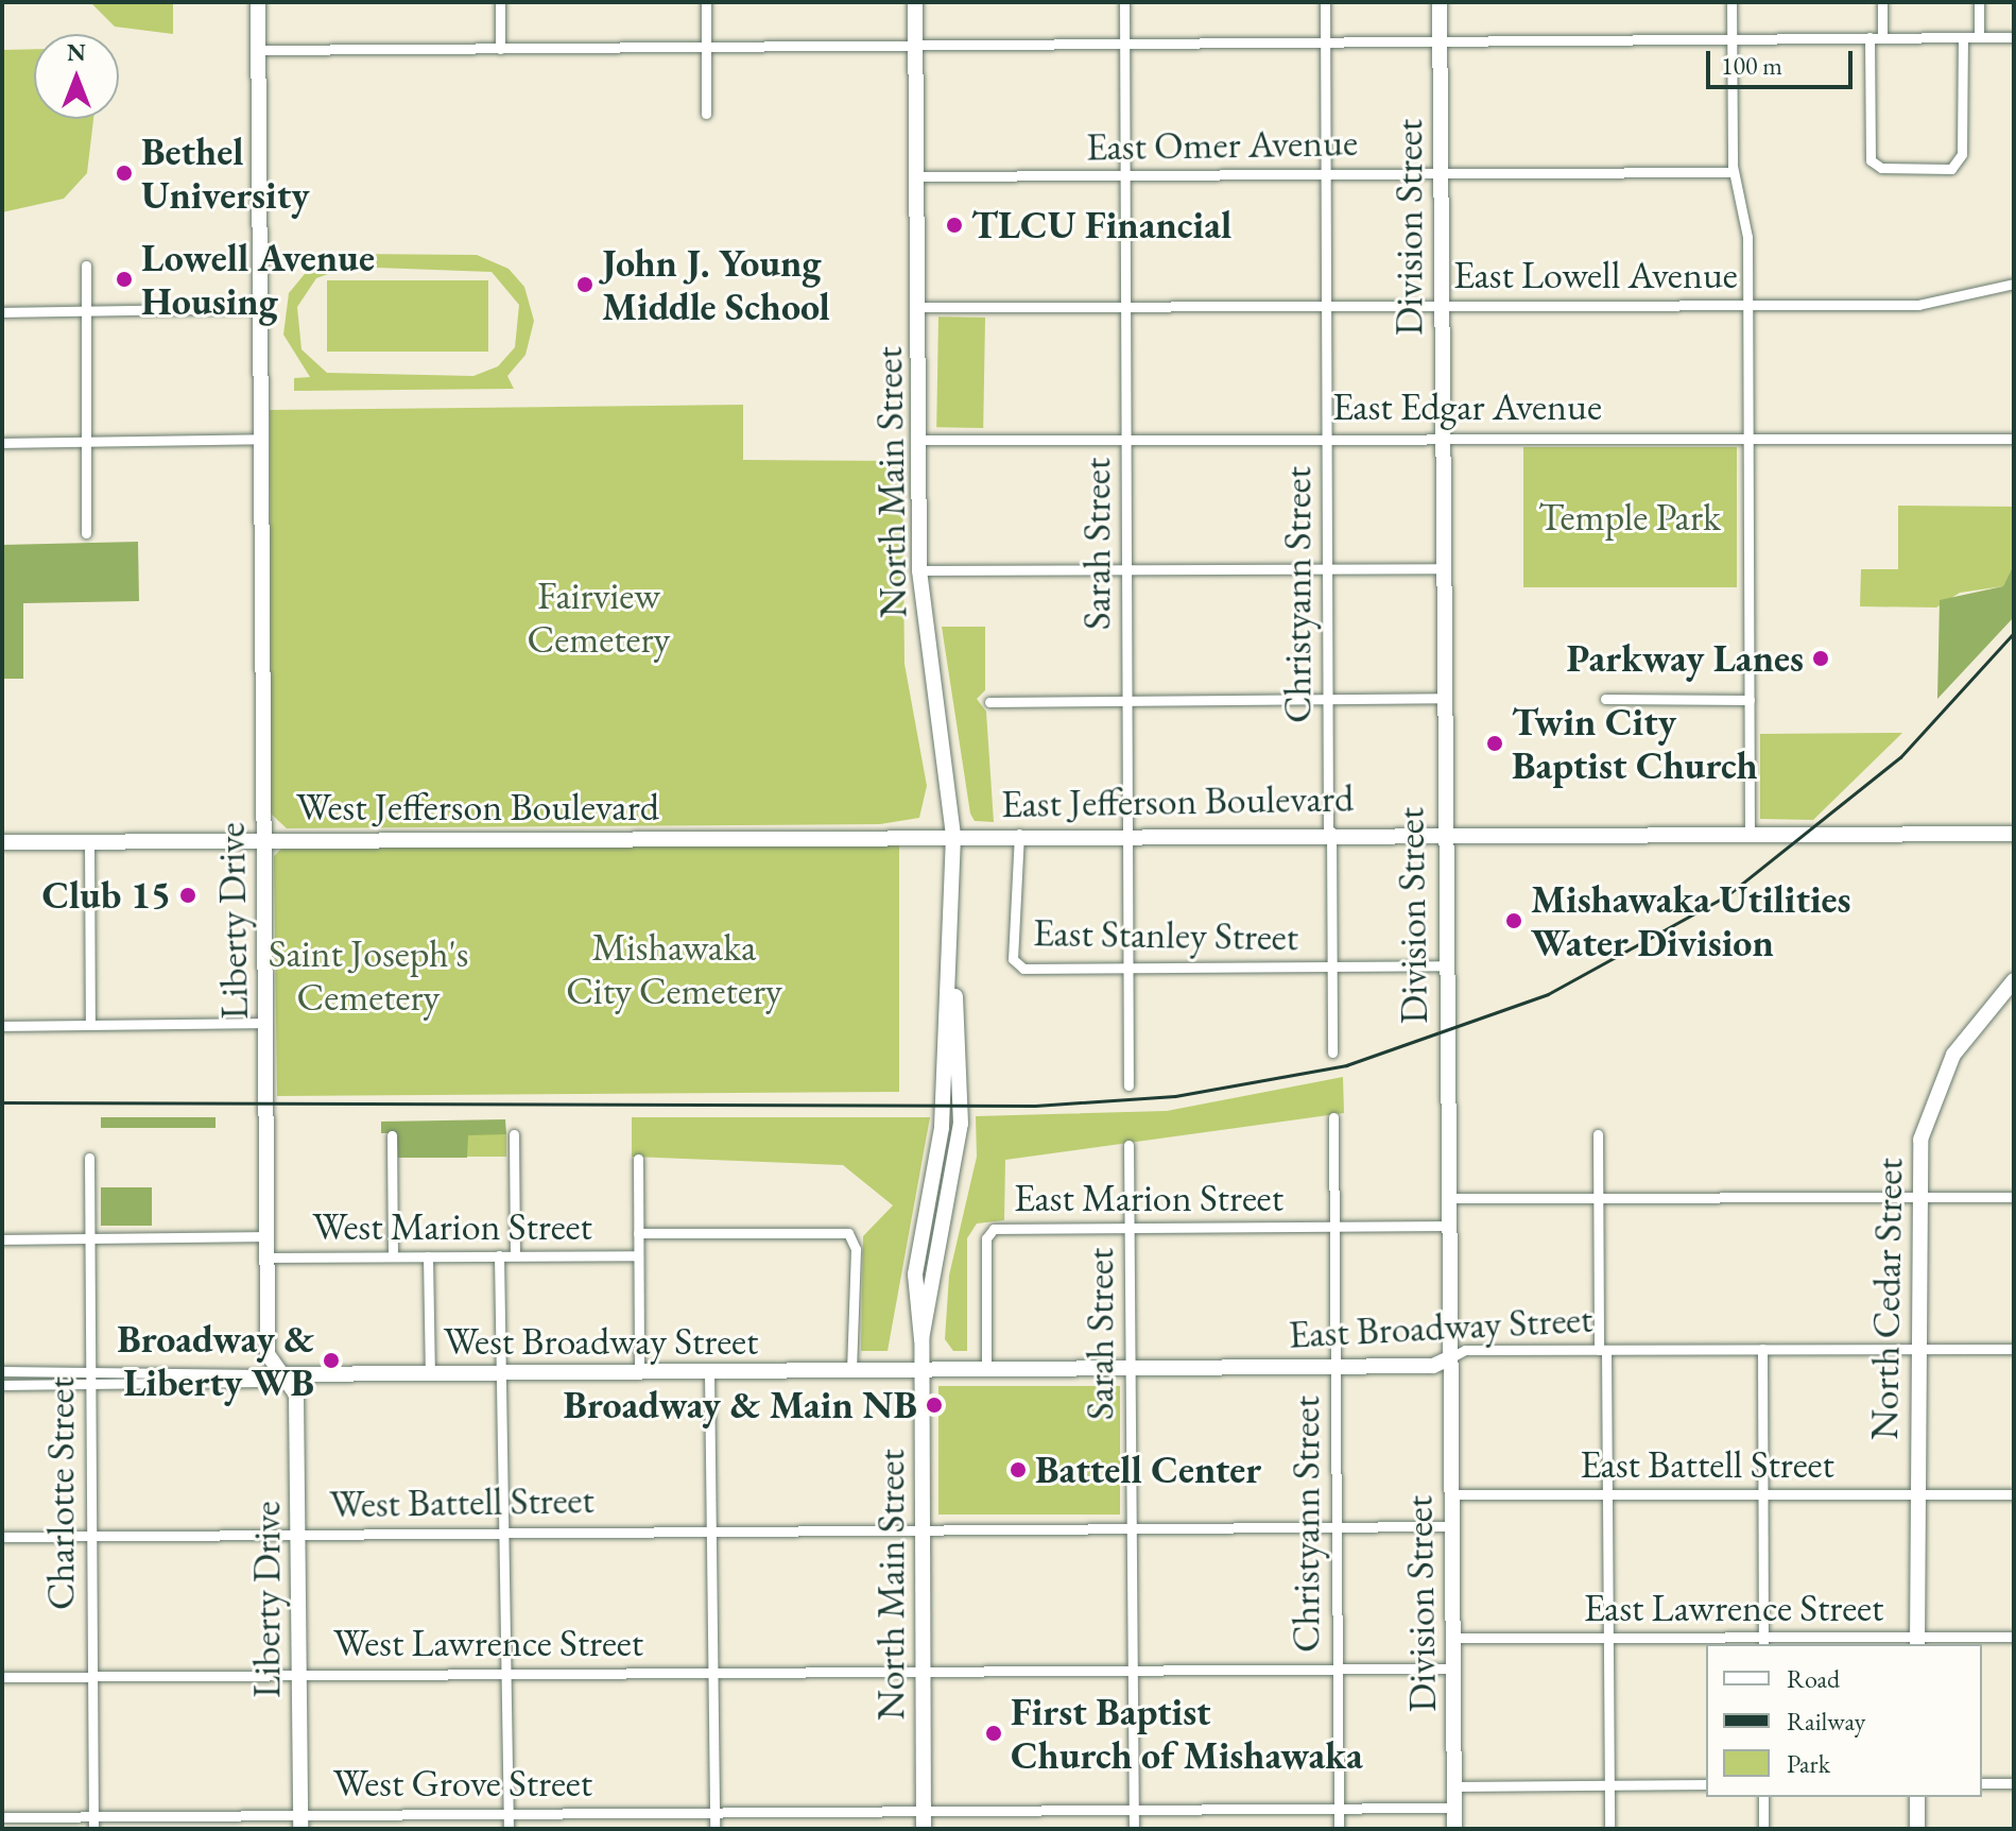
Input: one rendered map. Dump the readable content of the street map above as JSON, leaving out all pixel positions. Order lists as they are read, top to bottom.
{
  "streets": {
    "street": [
      "East Omer Avenue",
      "Division Street",
      "East Lowell Avenue",
      "East Edgar Avenue",
      "North Main Street",
      "Sarah Street",
      "Christyann Street",
      "East Jefferson Boulevard",
      "West Jefferson Boulevard",
      "Liberty Drive",
      "East Stanley Street",
      "East Marion Street",
      "West Marion Street",
      "North Cedar Street",
      "East Broadway Street",
      "West Broadway Street",
      "East Battell Street",
      "Charlotte Street",
      "West Battell Street",
      "East Lawrence Street",
      "West Lawrence Street",
      "West Grove Street"
    ]
  },
  "crossings": [
    ["East Omer Avenue", "Division Street"],
    ["East Omer Avenue", "North Main Street"],
    ["East Omer Avenue", "Sarah Street"],
    ["East Omer Avenue", "Christyann Street"],
    ["Division Street", "East Lowell Avenue"],
    ["Division Street", "East Edgar Avenue"],
    ["Division Street", "East Jefferson Boulevard"],
    ["Division Street", "East Stanley Street"],
    ["Division Street", "East Marion Street"],
    ["Division Street", "East Broadway Street"],
    ["Division Street", "East Battell Street"],
    ["Division Street", "East Lawrence Street"],
    ["Division Street", "West Grove Street"],
    ["East Lowell Avenue", "North Main Street"],
    ["East Lowell Avenue", "Sarah Street"],
    ["East Lowell Avenue", "Christyann Street"],
    ["East Edgar Avenue", "North Main Street"],
    ["East Edgar Avenue", "Sarah Street"],
    ["East Edgar Avenue", "Christyann Street"],
    ["North Main Street", "East Jefferson Boulevard"],
    ["North Main Street", "West Jefferson Boulevard"],
    ["North Main Street", "East Broadway Street"],
    ["North Main Street", "West Broadway Street"],
    ["North Main Street", "West Battell Street"],
    ["North Main Street", "West Lawrence Street"],
    ["North Main Street", "West Grove Street"],
    ["Sarah Street", "East Jefferson Boulevard"],
    ["Sarah Street", "East Stanley Street"],
    ["Sarah Street", "East Marion Street"],
    ["Sarah Street", "East Broadway Street"],
    ["Sarah Street", "West Grove Street"],
    ["Christyann Street", "East Jefferson Boulevard"],
    ["Christyann Street", "East Stanley Street"],
    ["Christyann Street", "East Marion Street"],
    ["Christyann Street", "East Broadway Street"],
    ["Christyann Street", "West Grove Street"],
    ["East Jefferson Boulevard", "West Jefferson Boulevard"],
    ["East Jefferson Boulevard", "East Stanley Street"],
    ["West Jefferson Boulevard", "Liberty Drive"],
    ["Liberty Drive", "West Marion Street"],
    ["Liberty Drive", "West Broadway Street"],
    ["Liberty Drive", "West Battell Street"],
    ["Liberty Drive", "West Lawrence Street"],
    ["Liberty Drive", "West Grove Street"],
    ["East Marion Street", "East Broadway Street"],
    ["West Marion Street", "West Broadway Street"],
    ["West Marion Street", "Charlotte Street"],
    ["North Cedar Street", "East Broadway Street"],
    ["North Cedar Street", "East Battell Street"],
    ["North Cedar Street", "East Lawrence Street"],
    ["East Broadway Street", "West Broadway Street"],
    ["West Broadway Street", "Charlotte Street"],
    ["Charlotte Street", "West Battell Street"],
    ["Charlotte Street", "West Lawrence Street"],
    ["Charlotte Street", "West Grove Street"]
  ],
  "parks": [
    "Temple Park",
    "Fairview Cemetery",
    "Mishawaka City Cemetery",
    "Saint Joseph's Cemetery"
  ],
  "places": [
    "Bethel University",
    "TLCU Financial",
    "Lowell Avenue Housing",
    "John J. Young Middle School",
    "Parkway Lanes",
    "Twin City Baptist Church",
    "Club 15",
    "Mishawaka Utilities Water Division",
    "Broadway & Liberty WB",
    "Broadway & Main NB",
    "Battell Center",
    "First Baptist Church of Mishawaka"
  ],
  "legend": ["Road", "Railway", "Park"],
  "scale_bar": "100 m",
  "north": "top"
}
